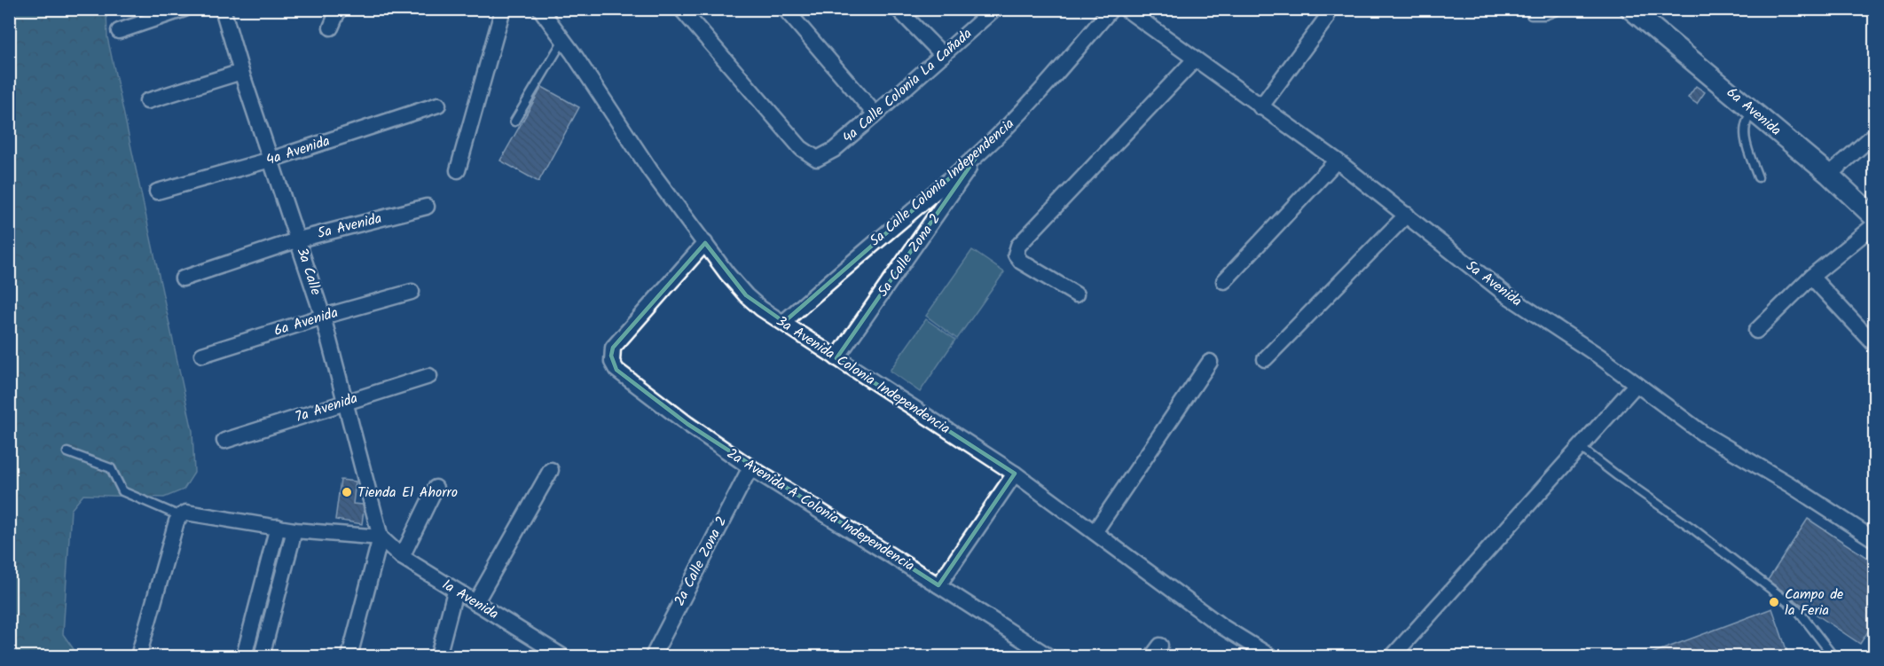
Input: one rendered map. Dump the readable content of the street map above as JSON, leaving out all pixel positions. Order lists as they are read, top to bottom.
{
  "streets": {
    "street": [
      "4a Calle Colonia La Cañada",
      "6a Avenida",
      "4a Avenida",
      "5a Calle Colonia Independencia",
      "5a Avenida",
      "5a Calle Zona 2",
      "3a Calle",
      "3a Avenida Colonia Independencia",
      "7a Avenida",
      "2a Avenida A Colonia Independencia",
      "2a Calle Zona 2",
      "1a Avenida"
    ]
  },
  "crossings": [
    ["6a Avenida", "3a Calle"],
    ["4a Avenida", "3a Calle"],
    ["5a Calle Colonia Independencia", "5a Calle Zona 2"],
    ["5a Calle Colonia Independencia", "3a Avenida Colonia Independencia"],
    ["5a Avenida", "3a Calle"],
    ["5a Calle Zona 2", "3a Avenida Colonia Independencia"],
    ["3a Calle", "7a Avenida"],
    ["3a Calle", "1a Avenida"],
    ["3a Avenida Colonia Independencia", "2a Avenida A Colonia Independencia"],
    ["2a Avenida A Colonia Independencia", "2a Calle Zona 2"]
  ],
  "places": ["Tienda El Ahorro", "Campo de la Feria"]
}
